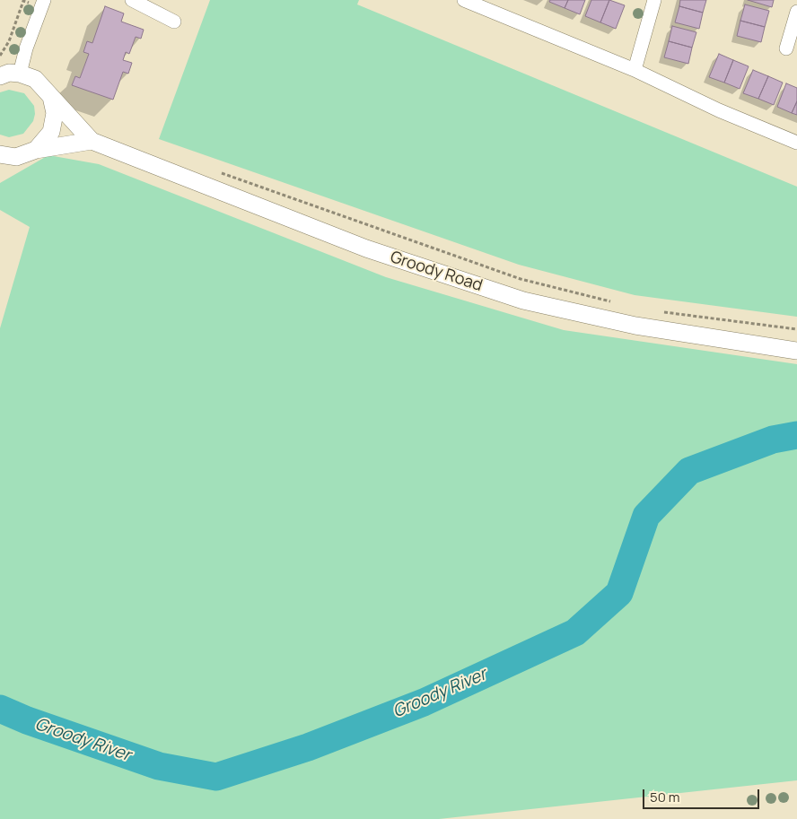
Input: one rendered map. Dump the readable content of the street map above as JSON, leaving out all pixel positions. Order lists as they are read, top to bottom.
{
  "streets": {
    "street": ["Groody Road"]
  },
  "water": ["Groody River"],
  "scale_bar": "50 m"
}
